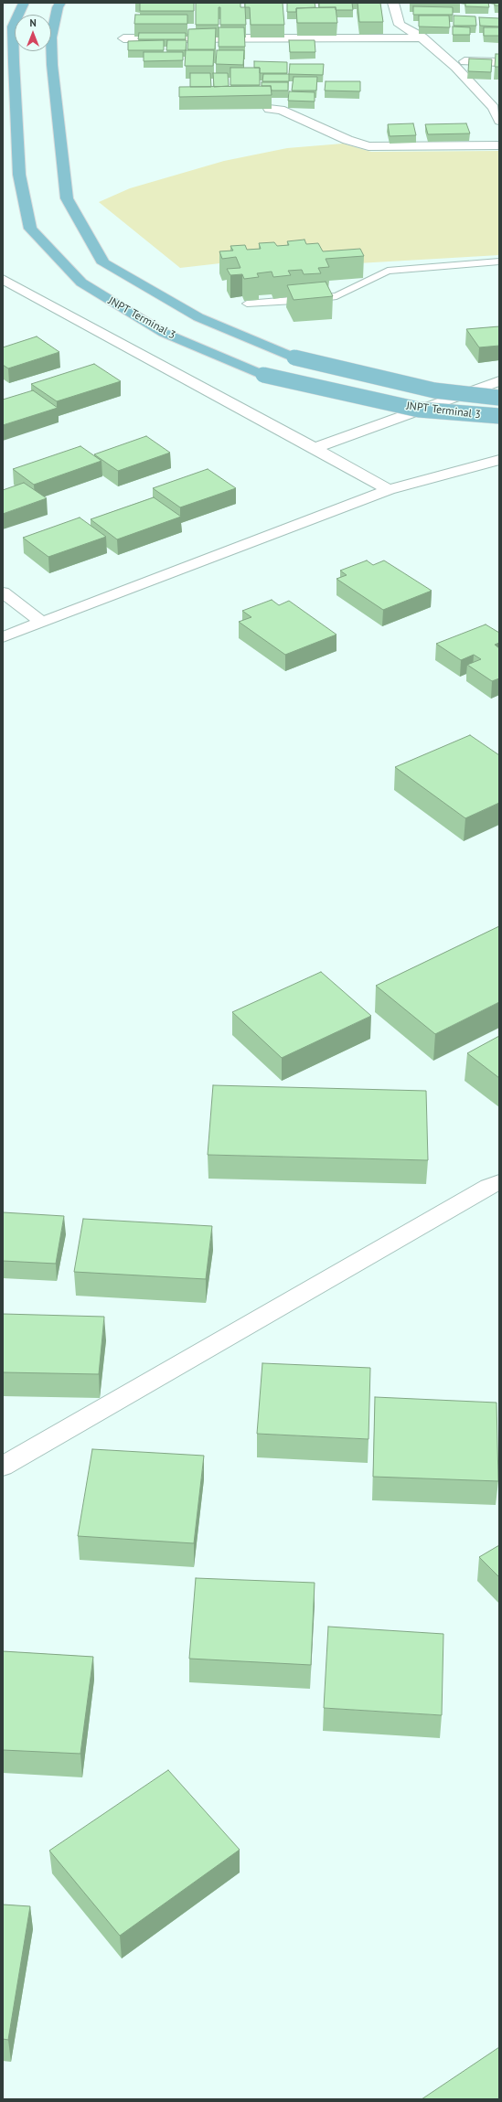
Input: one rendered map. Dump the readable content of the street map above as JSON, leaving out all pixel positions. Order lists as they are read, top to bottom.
{
  "streets": {
    "main road": ["JNPT Terminal 3"]
  },
  "north": "top"
}
